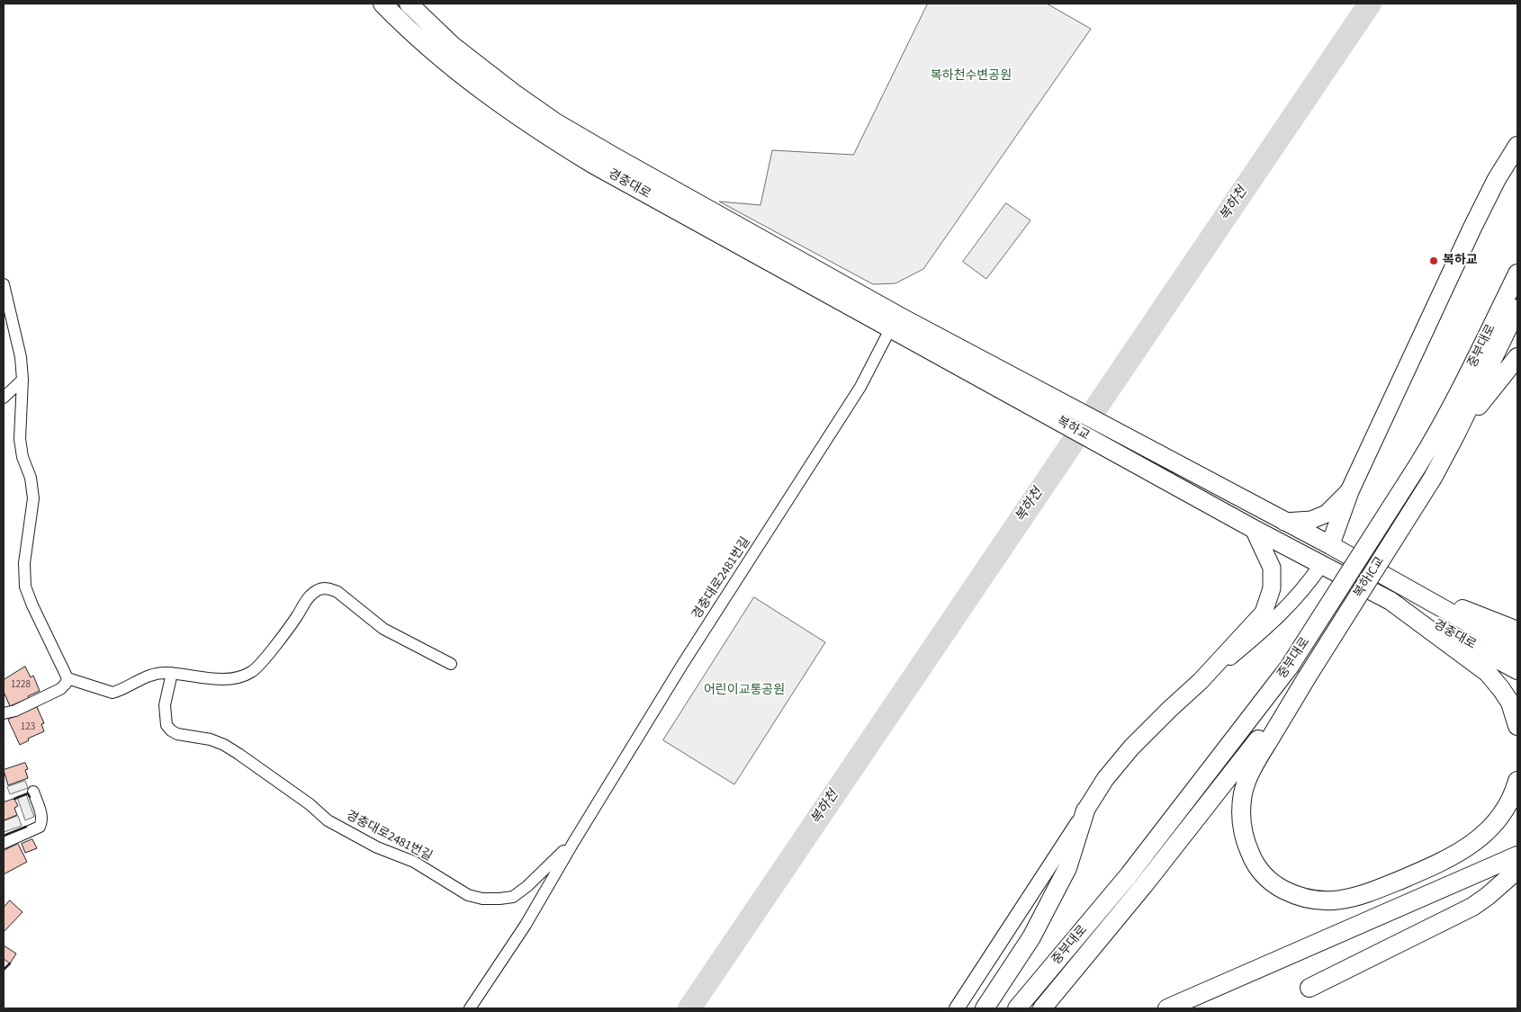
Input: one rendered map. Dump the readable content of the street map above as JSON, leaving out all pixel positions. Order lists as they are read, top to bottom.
{
  "streets": {
    "main road": [
      "경충대로",
      "중부대로",
      "복하교",
      "복하IC교"
    ],
    "street": ["경충대로2481번길"]
  },
  "crossings": [
    ["경충대로", "복하교"],
    ["경충대로", "경충대로2481번길"],
    ["중부대로", "복하IC교"],
    ["복하교", "경충대로2481번길"]
  ],
  "water": ["복하천"],
  "parks": ["복하천수변공원", "어린이교통공원"],
  "places": ["복하교"],
  "house_numbers": ["1228", "123"]
}
